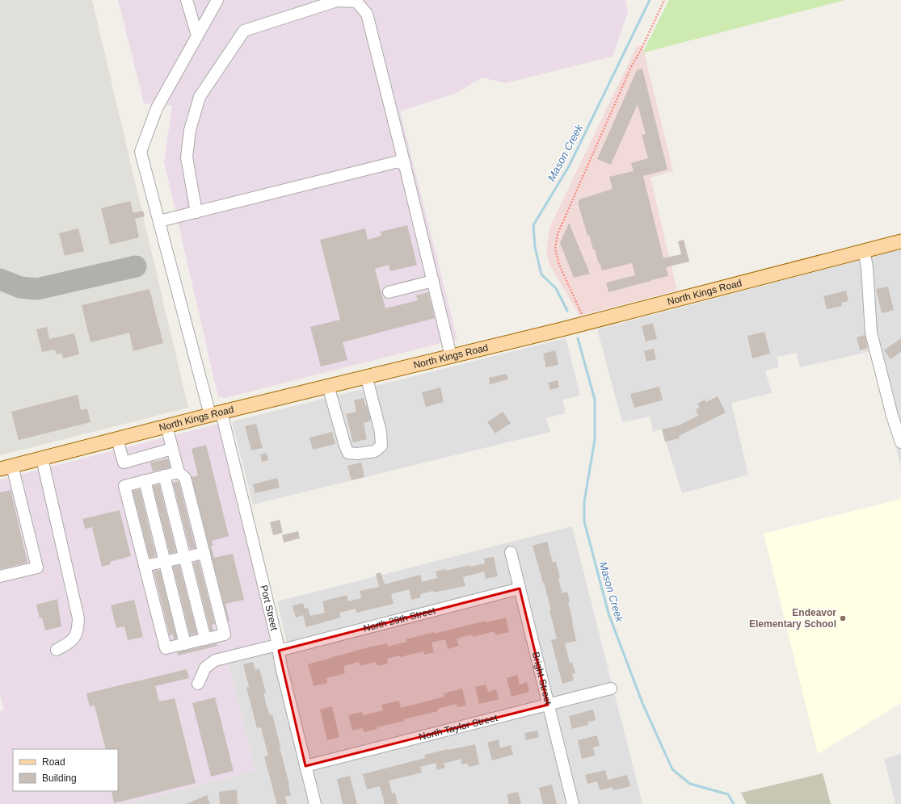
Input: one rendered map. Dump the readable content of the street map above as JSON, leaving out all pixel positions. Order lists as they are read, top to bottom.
{
  "streets": {
    "main road": ["North Kings Road"],
    "street": [
      "Port Street",
      "North 29th Street",
      "Bright Street",
      "North Taylor Street"
    ]
  },
  "crossings": [
    ["North Kings Road", "Port Street"],
    ["Port Street", "North 29th Street"],
    ["Port Street", "North Taylor Street"],
    ["North 29th Street", "Bright Street"],
    ["Bright Street", "North Taylor Street"]
  ],
  "water": ["Mason Creek"],
  "places": ["Endeavor Elementary School"],
  "legend": ["Road", "Building"]
}
